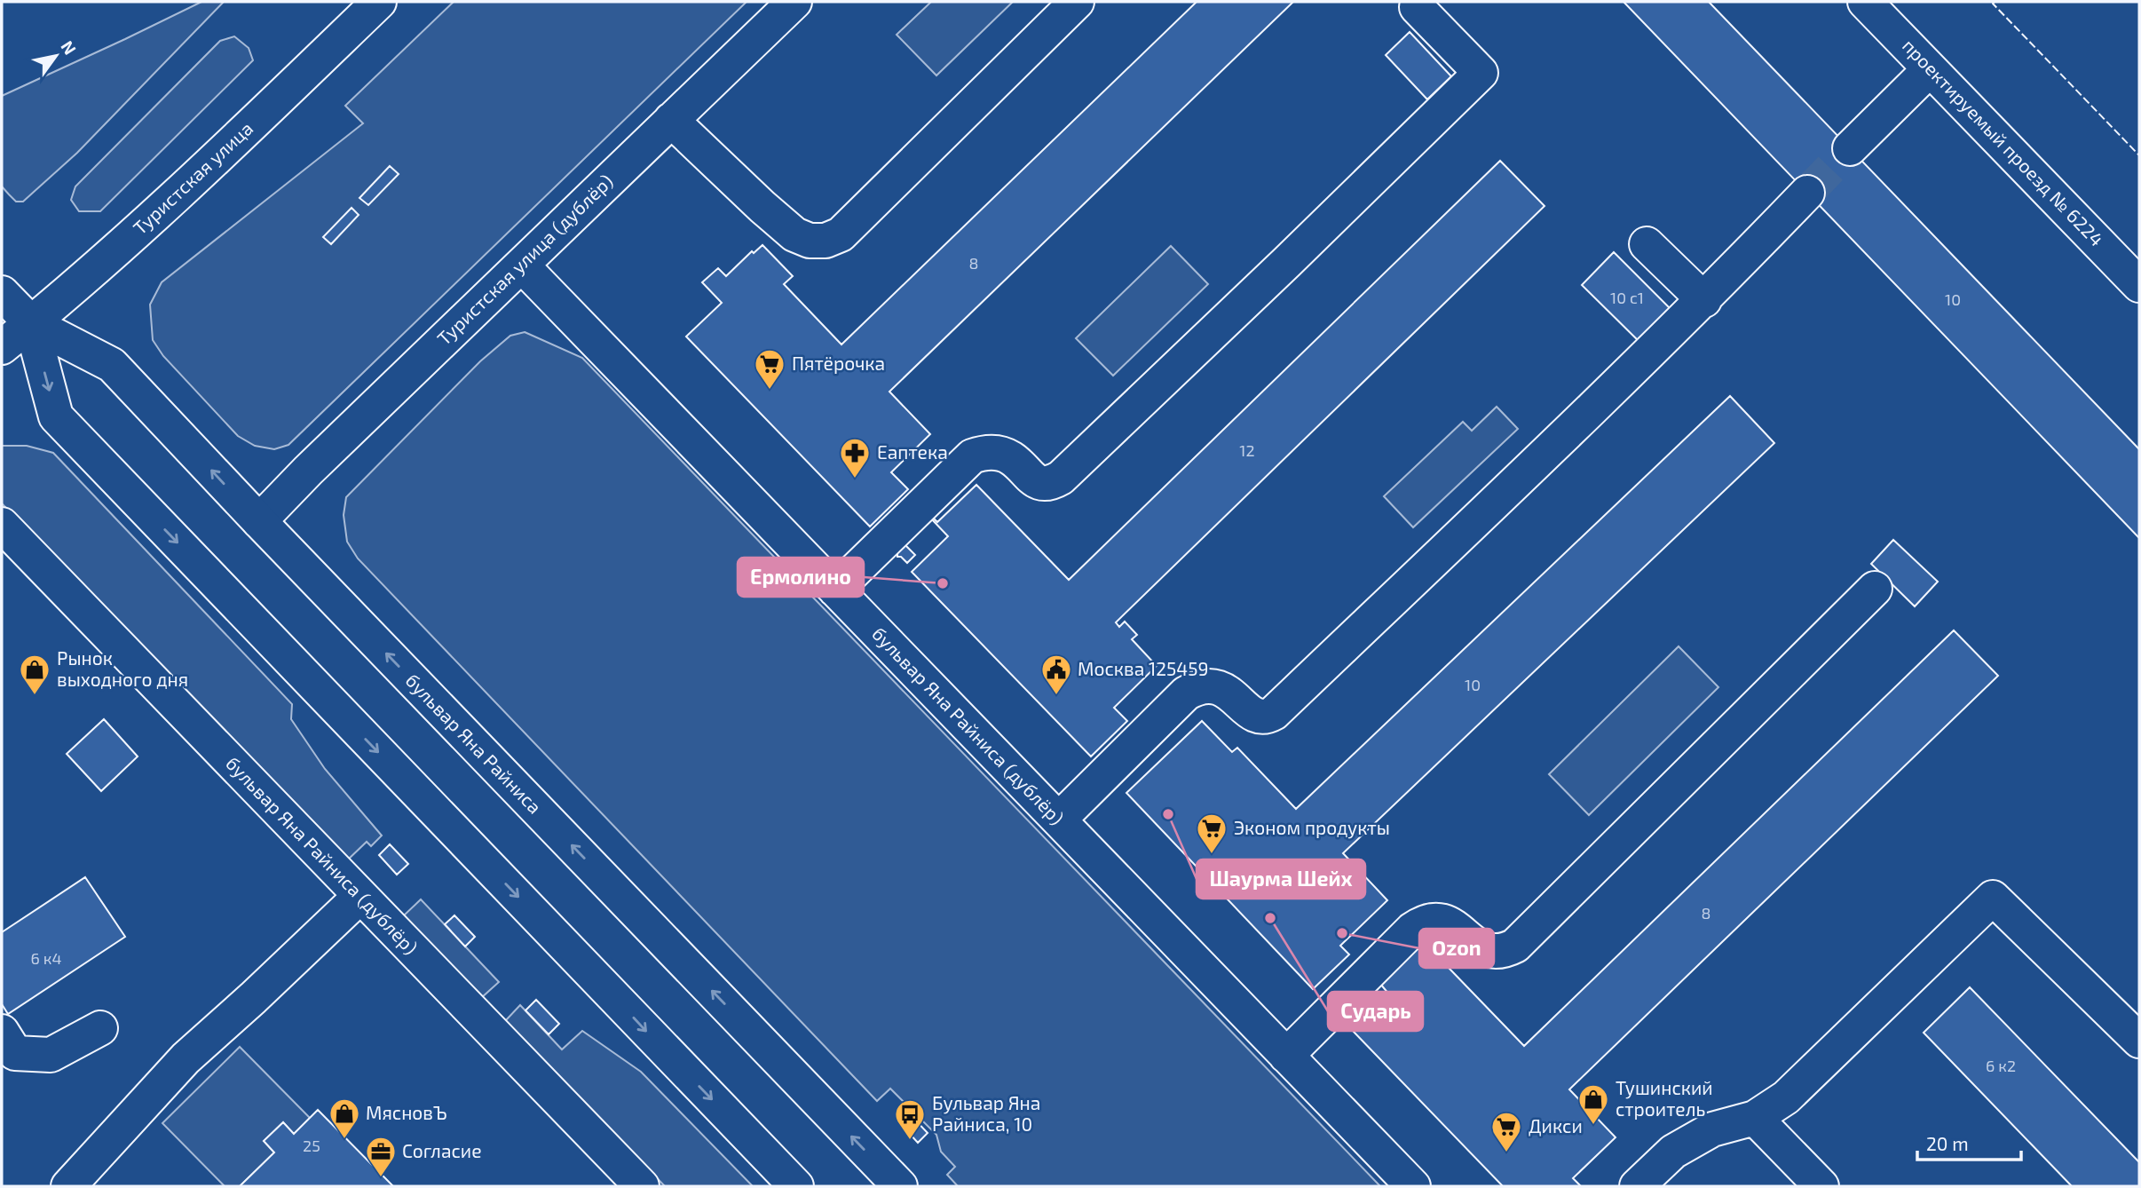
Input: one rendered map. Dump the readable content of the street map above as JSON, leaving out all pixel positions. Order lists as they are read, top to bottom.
{
  "streets": {
    "street": [
      "проектируемый проезд № 6224",
      "Туристская улица",
      "Туристская улица (дублёр)",
      "бульвар Яна Райниса (дублёр)",
      "бульвар Яна Райниса"
    ]
  },
  "crossings": [
    ["Туристская улица", "бульвар Яна Райниса"],
    ["Туристская улица (дублёр)", "бульвар Яна Райниса (дублёр)"],
    ["Туристская улица (дублёр)", "бульвар Яна Райниса"]
  ],
  "places": {
    "supermarket": ["Пятёрочка", "Эконом продукты", "Дикси"],
    "pharmacy": ["Еаптека"],
    "other": [
      "Ермолино",
      "Шаурма Шейх",
      "Сударь",
      "Ozon"
    ],
    "shop": ["Рынок выходного дня", "Тушинский строитель", "МясновЪ"],
    "public building": ["Москва 125459"],
    "bus stop": ["Бульвар Яна Райниса, 10"],
    "office": ["Согласие"]
  },
  "house_numbers": [
    "8",
    "10 c1",
    "10",
    "12",
    "10",
    "8",
    "6 к4",
    "6 к2",
    "25"
  ],
  "scale_bar": "20 m",
  "north": "top right"
}
